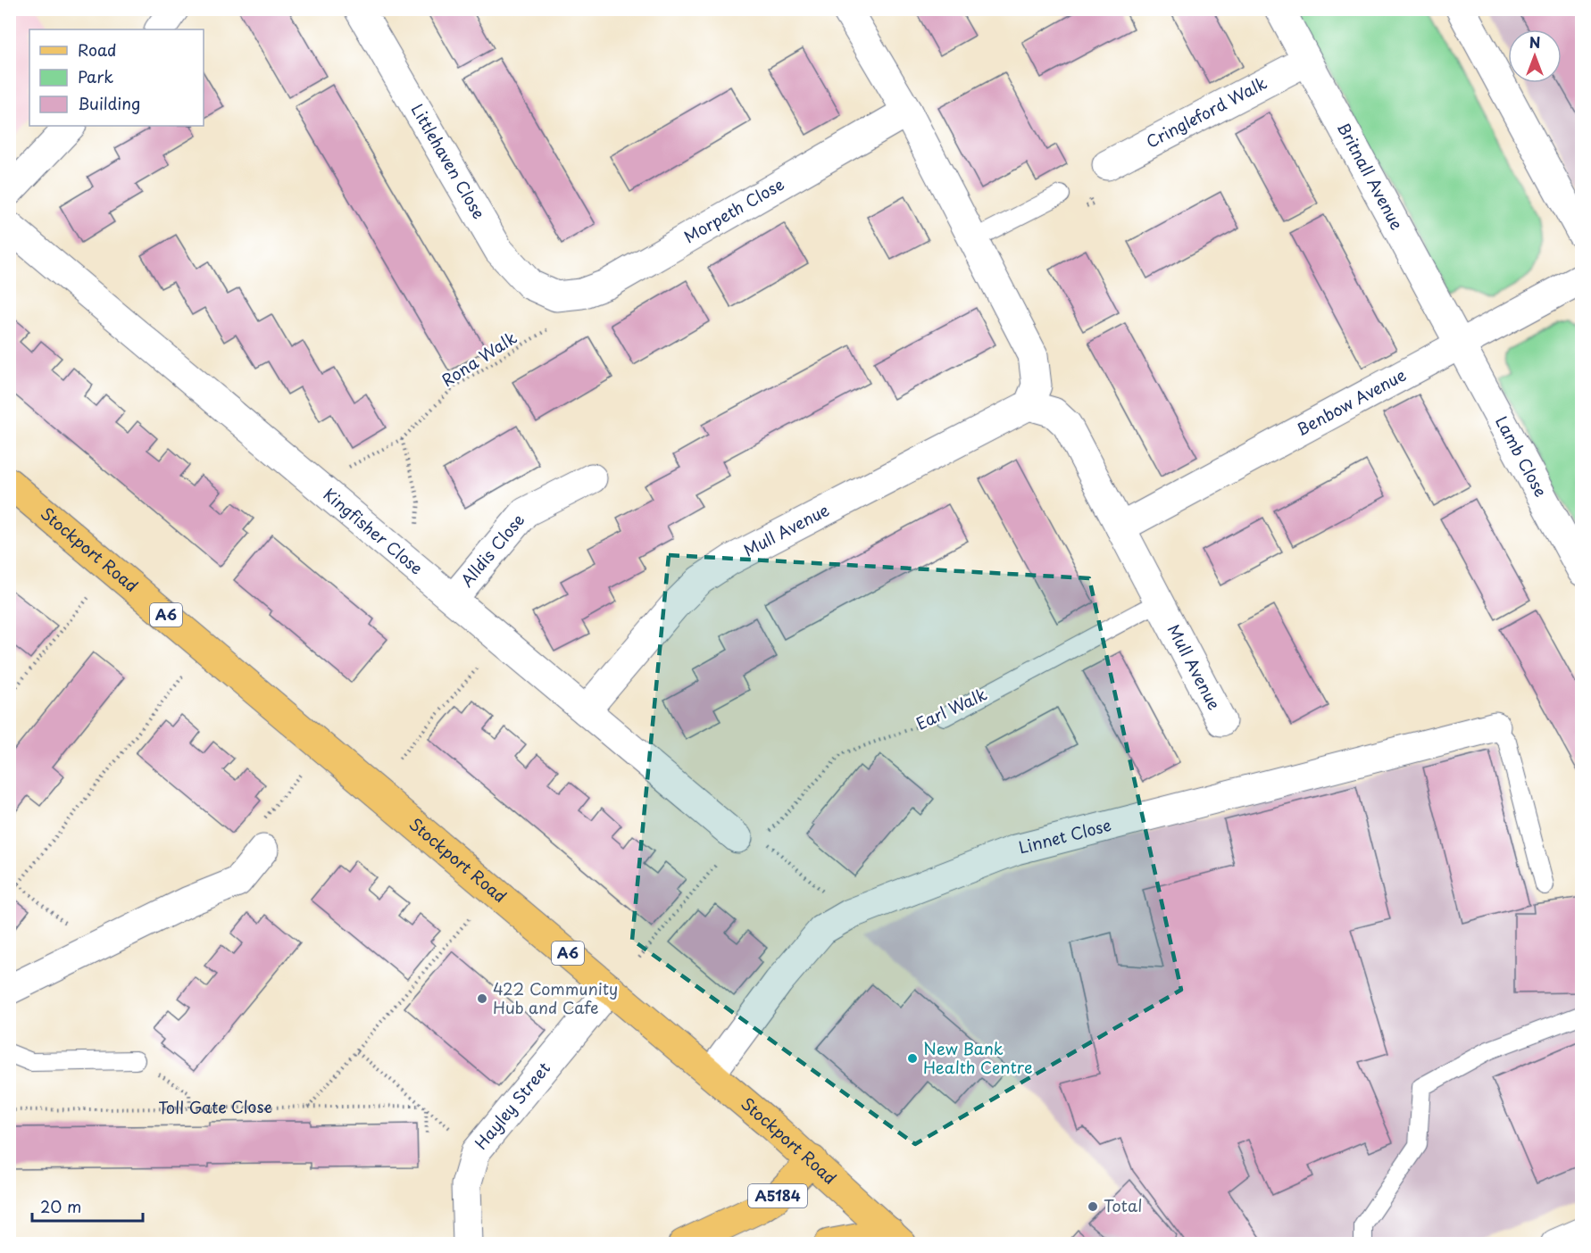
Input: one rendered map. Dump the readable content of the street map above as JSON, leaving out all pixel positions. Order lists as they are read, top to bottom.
{
  "streets": {
    "main road": ["Stockport Road", "A6", "A5184"],
    "street": [
      "Cringleford Walk",
      "Littlehaven Close",
      "Britnall Avenue",
      "Morpeth Close",
      "Benbow Avenue",
      "Lamb Close",
      "Mull Avenue",
      "Kingfisher Close",
      "Alldis Close",
      "Linnet Close",
      "Hayley Street"
    ],
    "lane": ["Earl Walk"],
    "path": ["Rona Walk", "Toll Gate Close"]
  },
  "crossings": [
    ["Cringleford Walk", "Britnall Avenue"],
    ["Littlehaven Close", "Morpeth Close"],
    ["Littlehaven Close", "Rona Walk"],
    ["Britnall Avenue", "Benbow Avenue"],
    ["Britnall Avenue", "Lamb Close"],
    ["Morpeth Close", "Rona Walk"],
    ["Rona Walk", "Kingfisher Close"],
    ["Benbow Avenue", "Lamb Close"],
    ["Benbow Avenue", "Mull Avenue"],
    ["Mull Avenue", "Kingfisher Close"],
    ["Mull Avenue", "Earl Walk"],
    ["Kingfisher Close", "Alldis Close"],
    ["Kingfisher Close", "Earl Walk"],
    ["Stockport Road", "Linnet Close"],
    ["Stockport Road", "Hayley Street"],
    ["Stockport Road", "A5184"]
  ],
  "places": ["422 Community Hub and Cafe", "New Bank Health Centre", "Total"],
  "legend": ["Road", "Park", "Building"],
  "scale_bar": "20 m",
  "north": "top"
}
